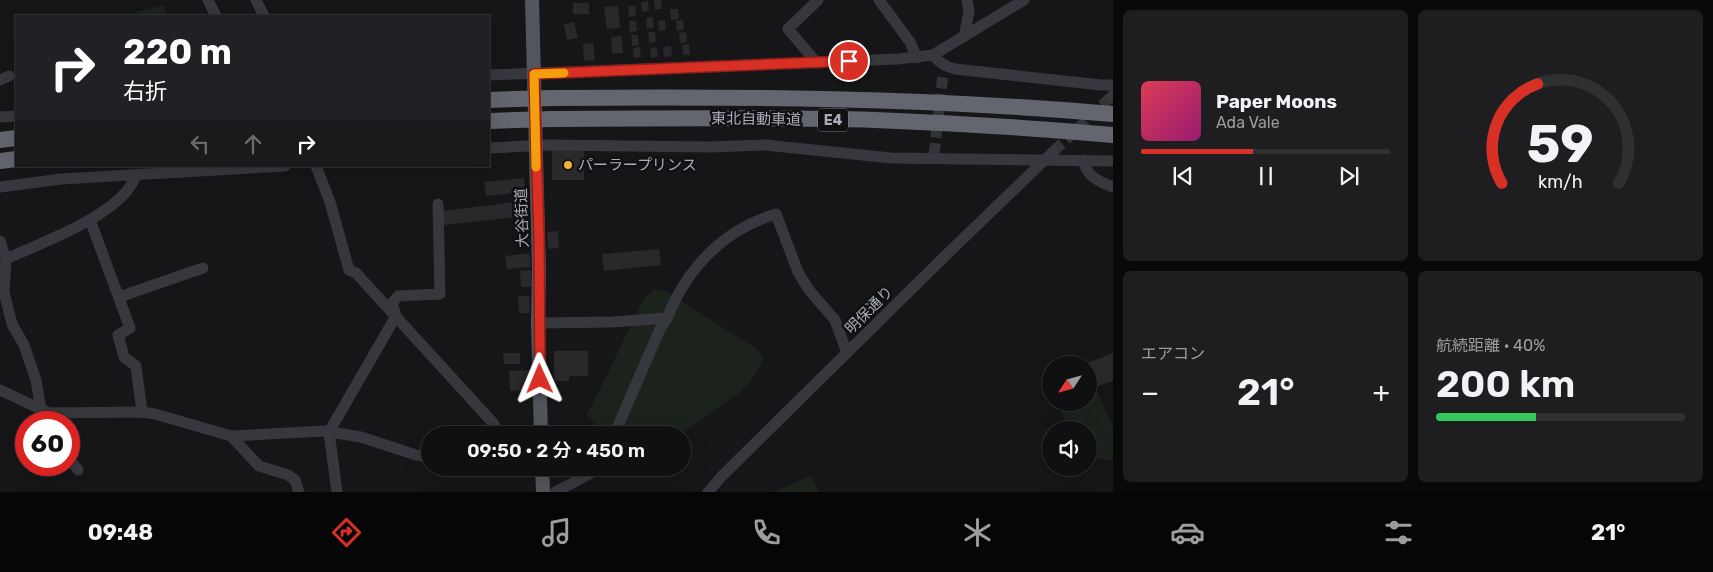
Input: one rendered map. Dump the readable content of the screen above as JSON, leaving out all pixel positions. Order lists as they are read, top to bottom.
{
  "streets": {
    "highway": ["東北自動車道", "E4"],
    "main road": ["大谷街道"],
    "street": ["明保通り"]
  },
  "places": ["パーラープリンス"],
  "north": "bottom left",
  "page": {
    "turn": ["220 m", "右折"],
    "song": ["Paper Moons", "Ada Vale"],
    "tile": [
      "エアコン",
      ["航続距離 · 40%", "200 km"]
    ],
    "heat": ["−", "21°", "+"],
    "limit": "60",
    "trip": "09:50 · 2 分 · 450 m",
    "tabs": ["09:48", "21°"],
    "gauge": ["59", "km/h"]
  }
}
